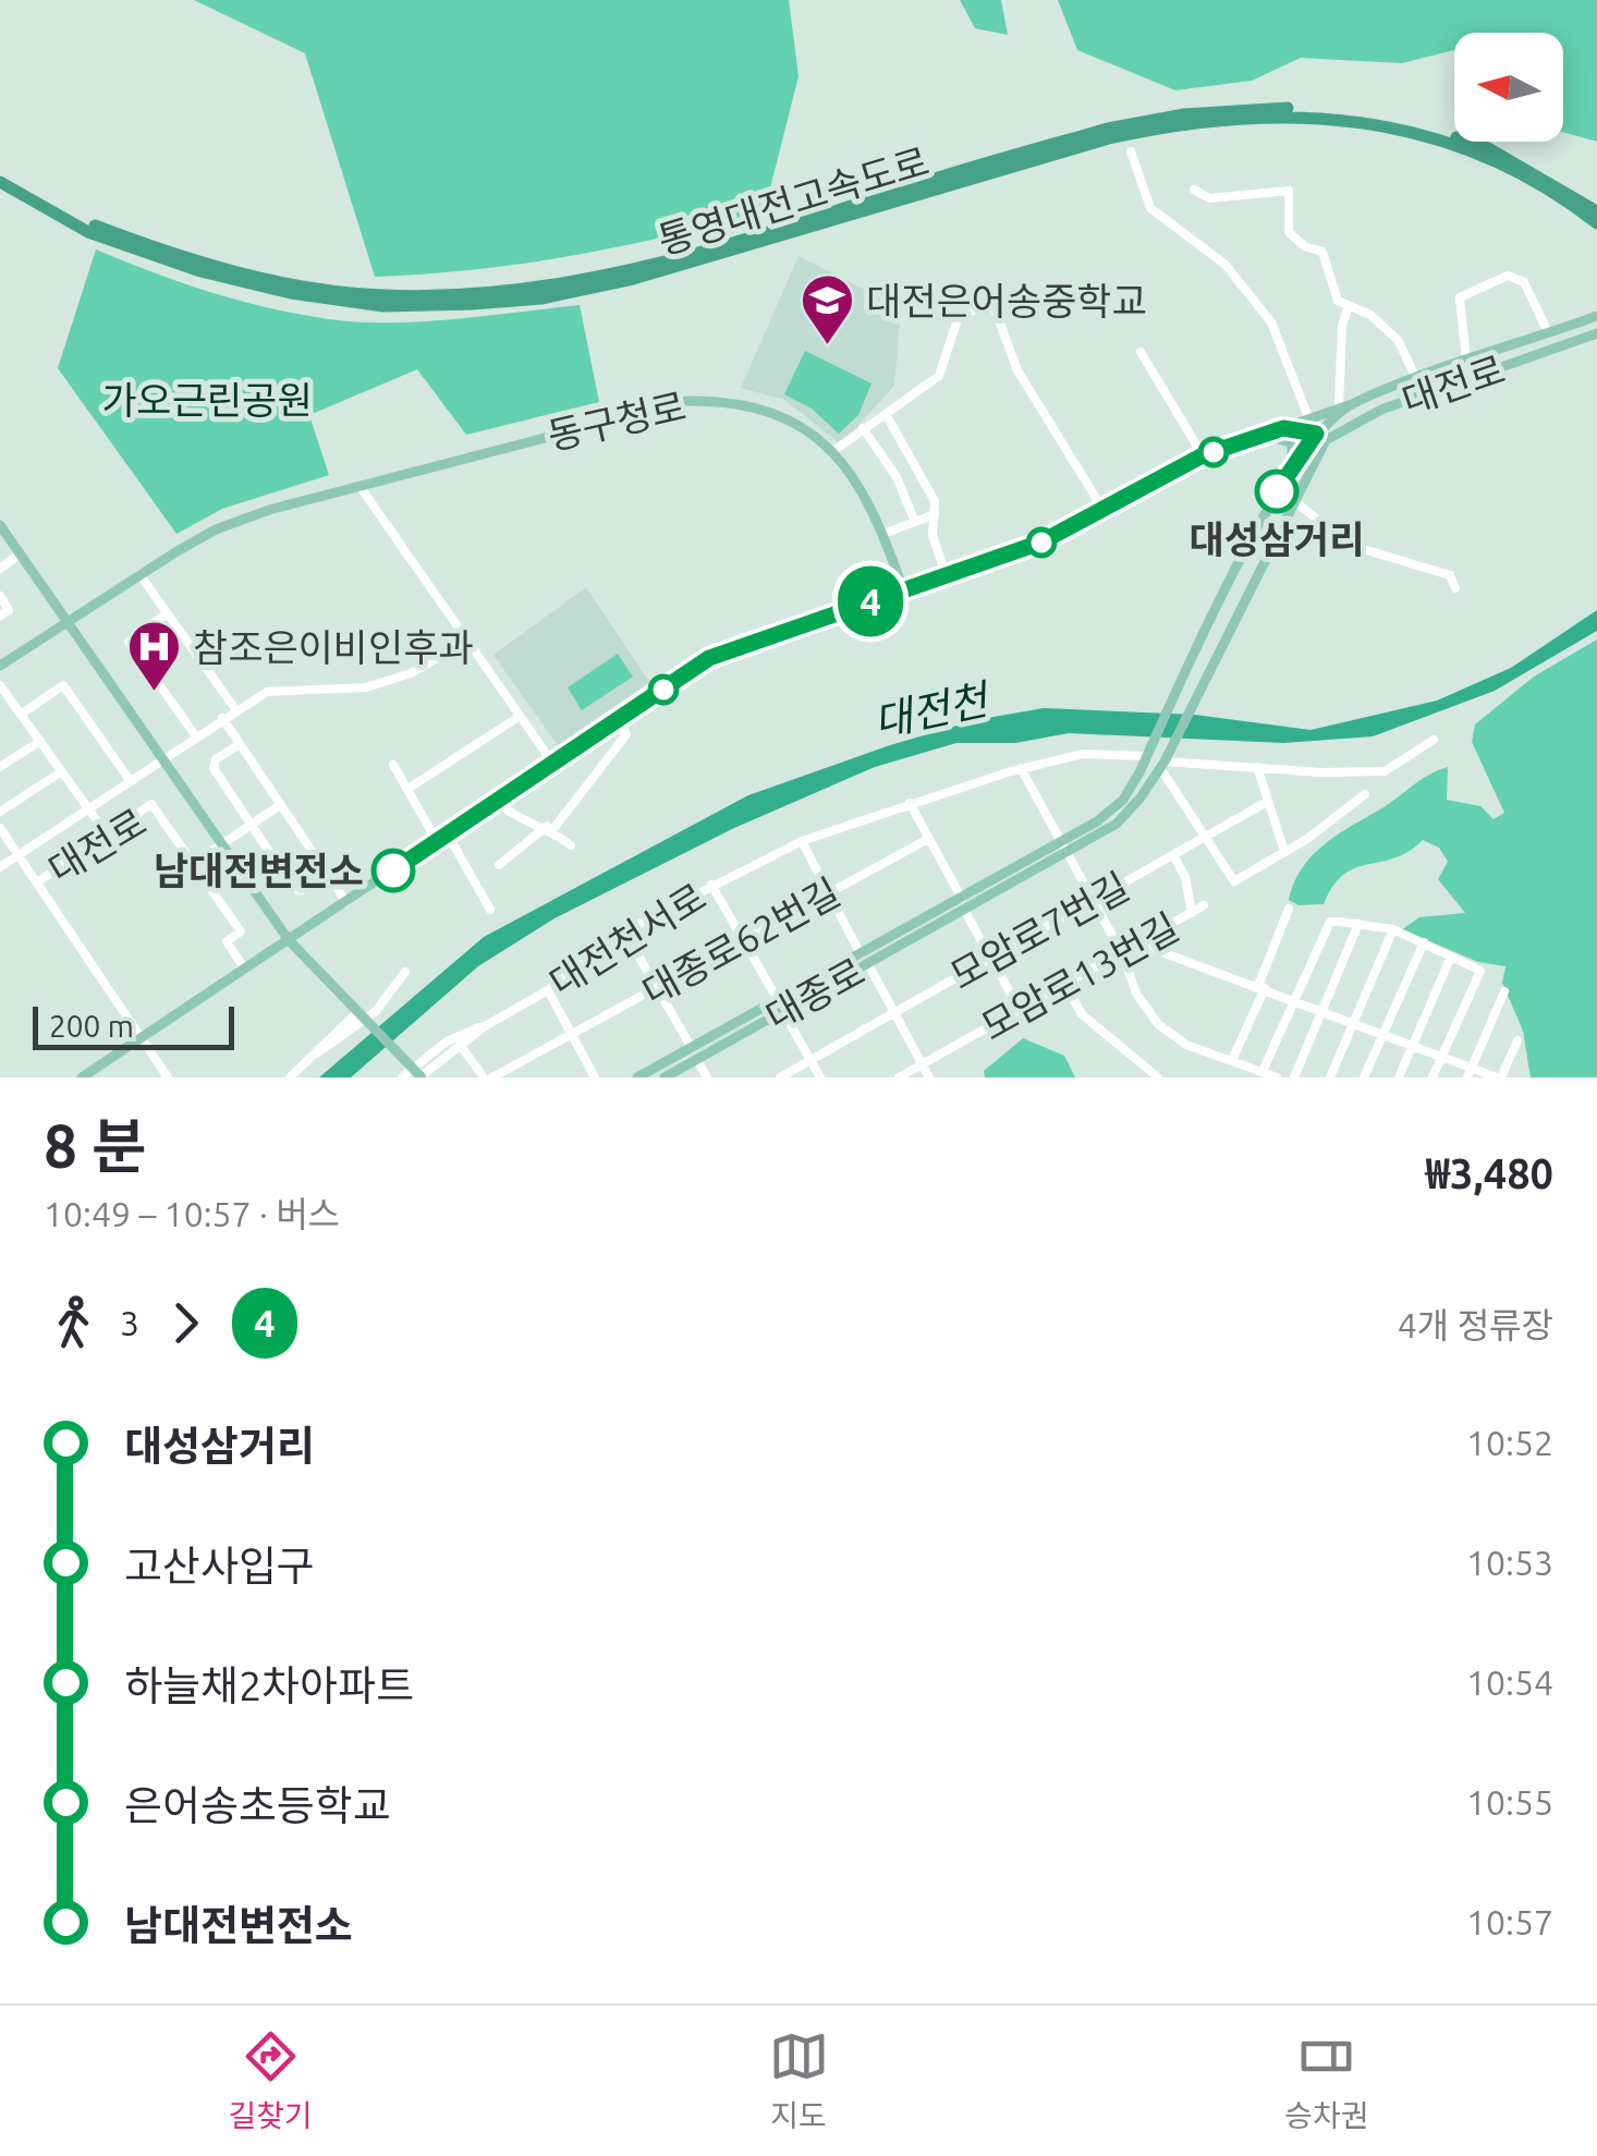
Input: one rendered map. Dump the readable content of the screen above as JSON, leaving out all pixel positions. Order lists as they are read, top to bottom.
{
  "streets": {
    "highway": ["통영대전고속도로"],
    "main road": ["대전로", "동구청로", "대종로"],
    "street": [
      "모암로7번길",
      "대전천서로",
      "대종로62번길",
      "모암로13번길"
    ]
  },
  "crossings": [
    ["대전천서로", "대종로"],
    ["대종로62번길", "대종로"]
  ],
  "water": ["대전천"],
  "parks": ["가오근린공원"],
  "places": {
    "school or university": ["대전은어송중학교"],
    "other": ["대성삼거리", "남대전변전소"],
    "hospital": ["참조은이비인후과"]
  },
  "lines": ["bus line 4"],
  "scale_bar": "200 m",
  "north": "left",
  "page": {
    "on_map": "4",
    "scale": "200 m",
    "heading": ["8 분", "10:49 – 10:57 · 버스", "₩3,480"],
    "legs": ["3", "4", "4개 정류장"],
    "list": [
      {
        "name": "대성삼거리",
        "value": "10:52"
      },
      {
        "name": "고산사입구",
        "value": "10:53"
      },
      {
        "name": "하늘채2차아파트",
        "value": "10:54"
      },
      {
        "name": "은어송초등학교",
        "value": "10:55"
      },
      {
        "name": "남대전변전소",
        "value": "10:57"
      }
    ],
    "tabs": ["길찾기", "지도", "승차권"]
  }
}
